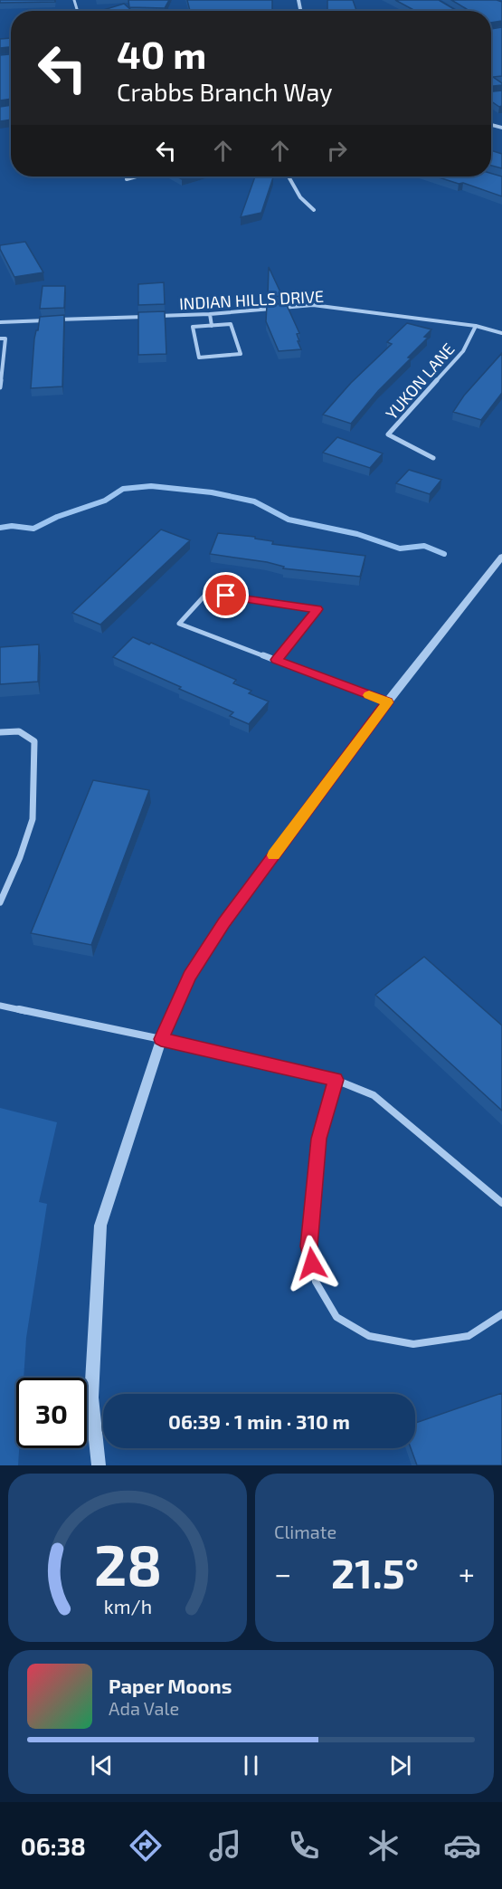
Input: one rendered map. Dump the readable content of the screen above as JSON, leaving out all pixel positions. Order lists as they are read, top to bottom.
{
  "streets": {
    "street": ["INDIAN HILLS DRIVE", "YUKON LANE"]
  },
  "crossings": [
    ["INDIAN HILLS DRIVE", "YUKON LANE"]
  ],
  "page": {
    "turn": ["40 m", "Crabbs Branch Way"],
    "limit": "30",
    "trip": "06:39 · 1 min · 310 m",
    "tile": "Climate",
    "heat": ["−", "21.5°", "+"],
    "song": ["Paper Moons", "Ada Vale"],
    "tabs": "06:38",
    "gauge": ["28", "km/h"]
  }
}
